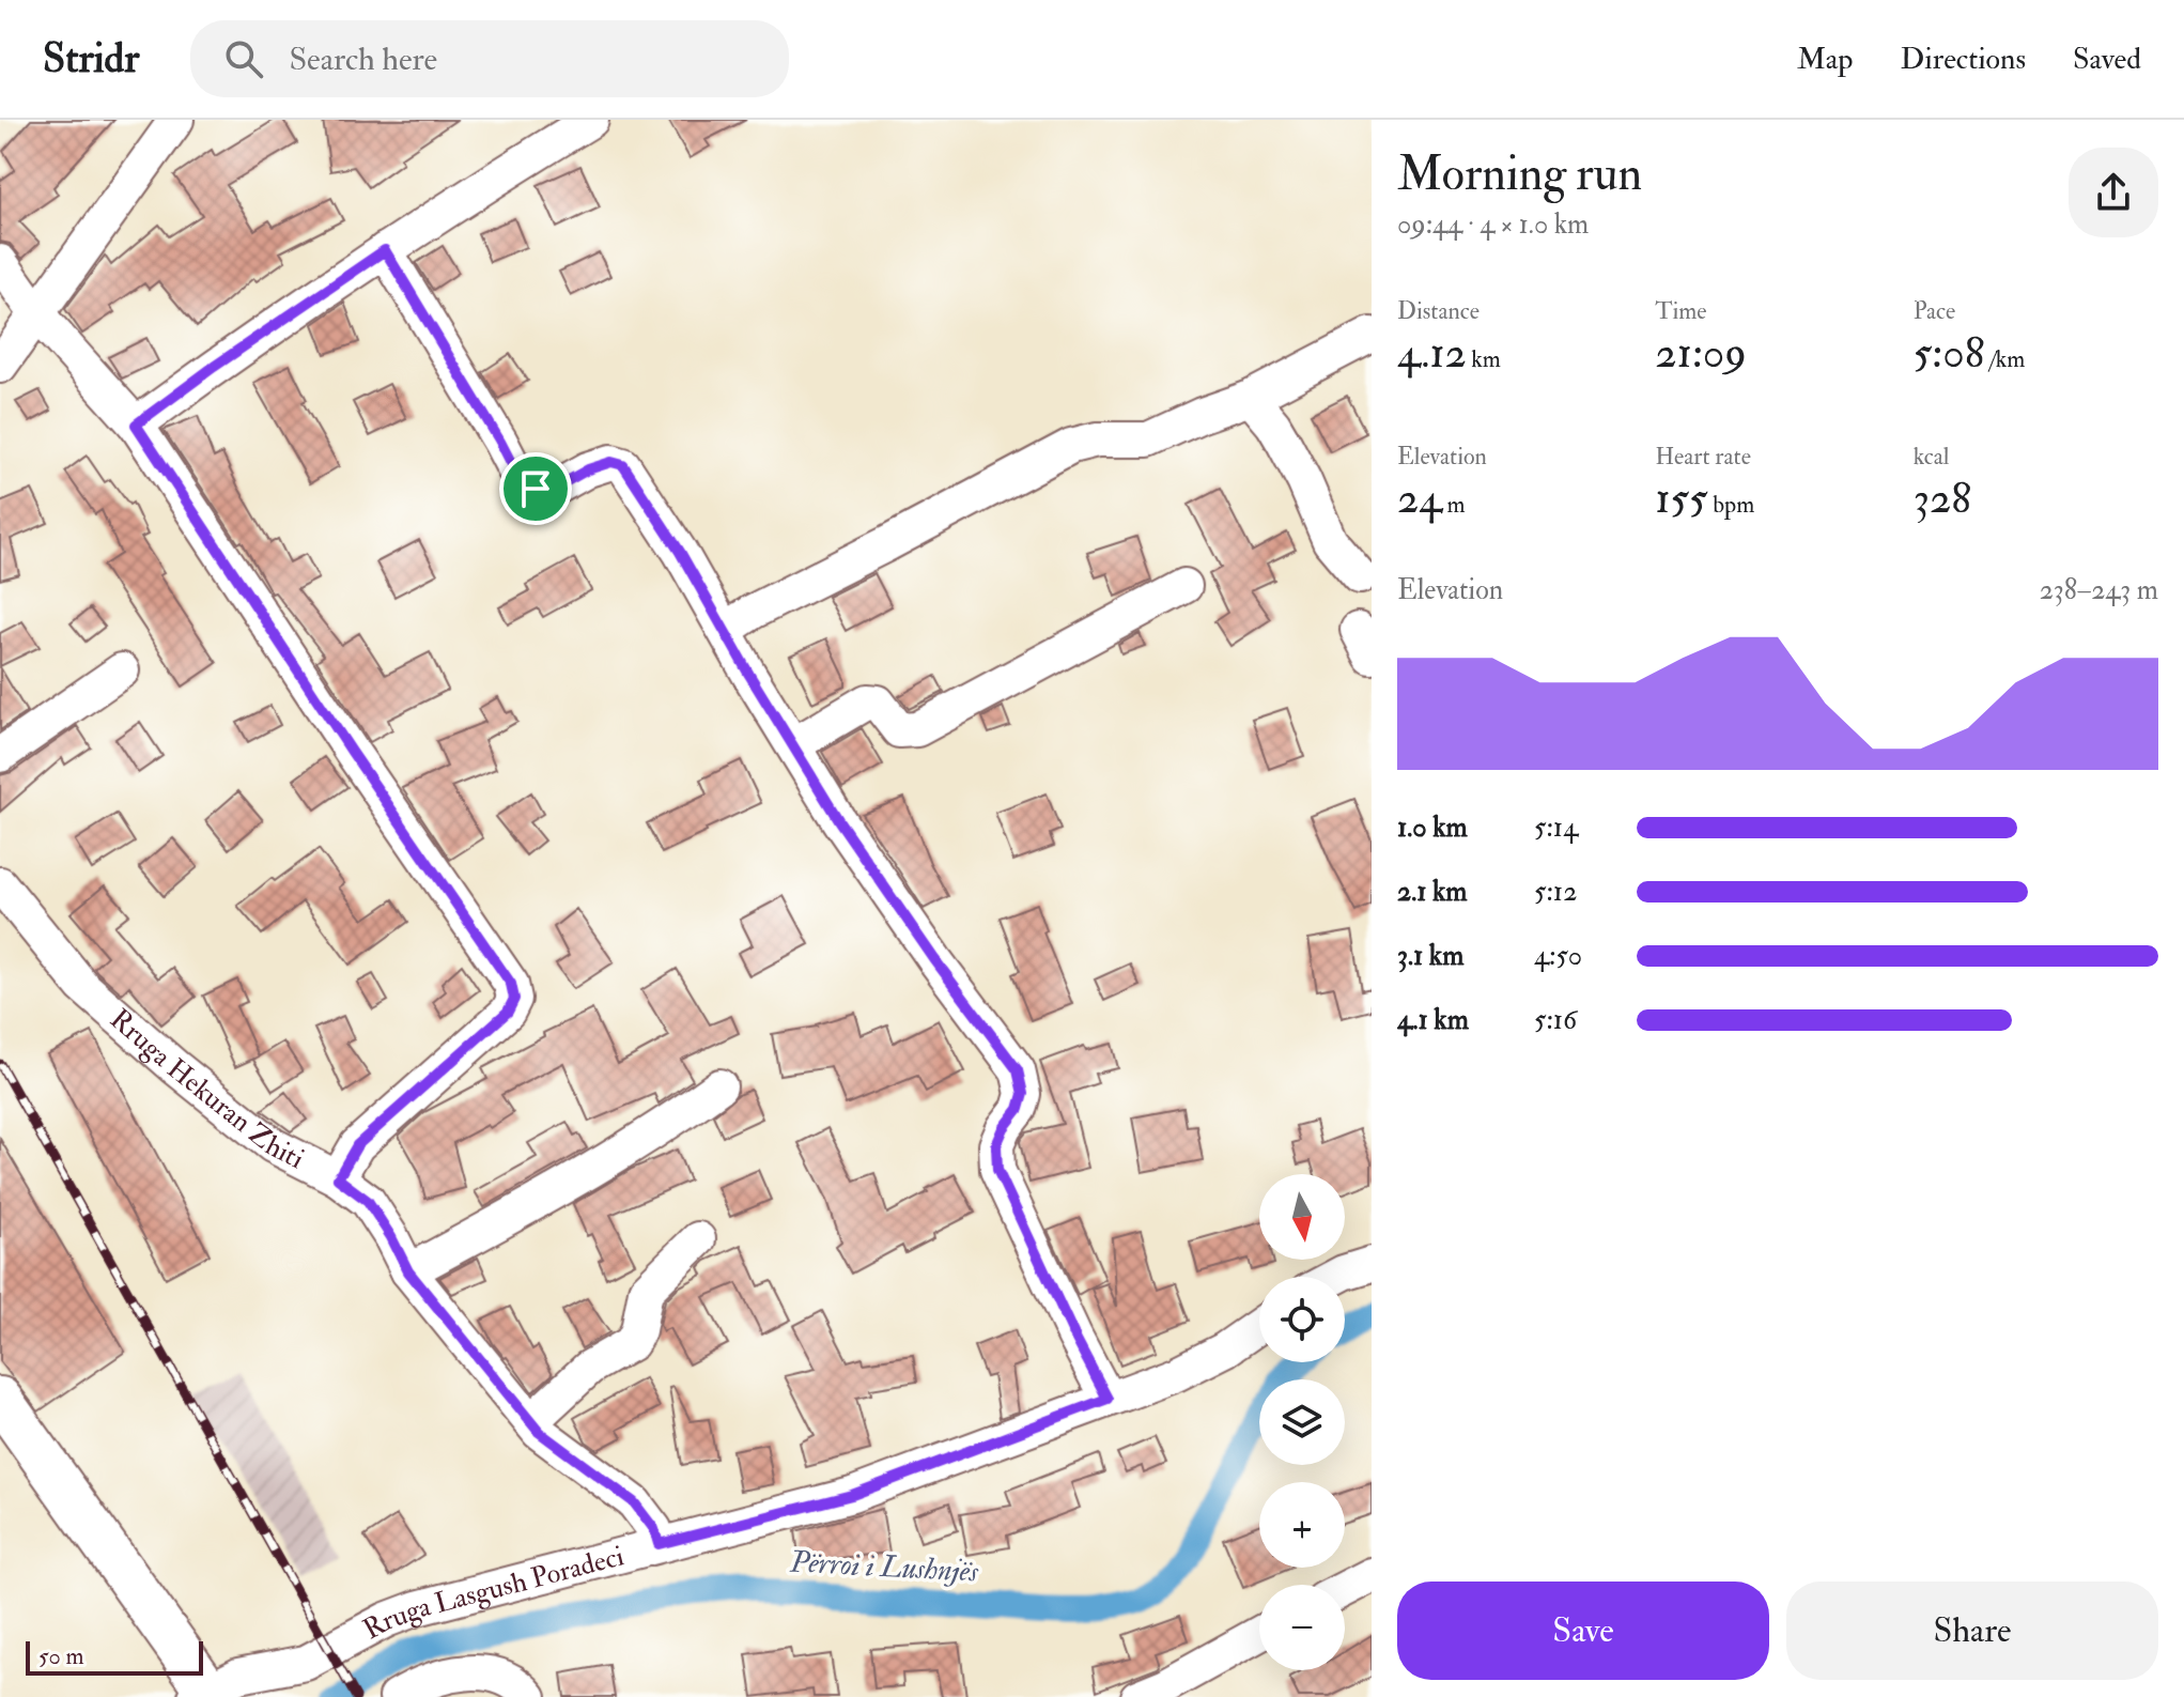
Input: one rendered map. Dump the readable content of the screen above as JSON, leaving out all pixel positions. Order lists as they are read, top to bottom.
{
  "streets": {
    "street": ["Rruga Hekuran Zhiti", "Rruga Lasgush Poradeci"]
  },
  "crossings": [
    ["Rruga Hekuran Zhiti", "Rruga Lasgush Poradeci"]
  ],
  "water": ["Përroi i Lushnjës"],
  "scale_bar": "50 m",
  "north": "bottom",
  "page": {
    "header": "Stridr",
    "search": "Search here",
    "nav": ["Map", "Directions", "Saved"],
    "heading": ["Morning run", "09:44 · 4 × 1.0 km"],
    "stats": [
      ["Distance", "4.12 km"],
      ["Time", "21:09"],
      ["Pace", "5:08 /km"],
      ["Elevation", "24 m"],
      ["Heart rate", "155 bpm"],
      ["kcal", "328"]
    ],
    "chart": ["Elevation", "238–243 m"],
    "list": [
      {
        "name": "1.0 km",
        "note": "5:14"
      },
      {
        "name": "2.1 km",
        "note": "5:12"
      },
      {
        "name": "3.1 km",
        "note": "4:50"
      },
      {
        "name": "4.1 km",
        "note": "5:16"
      }
    ],
    "map_buttons": ["+", "−"],
    "buttons": ["Save", "Share"],
    "scale": "50 m"
  }
}
